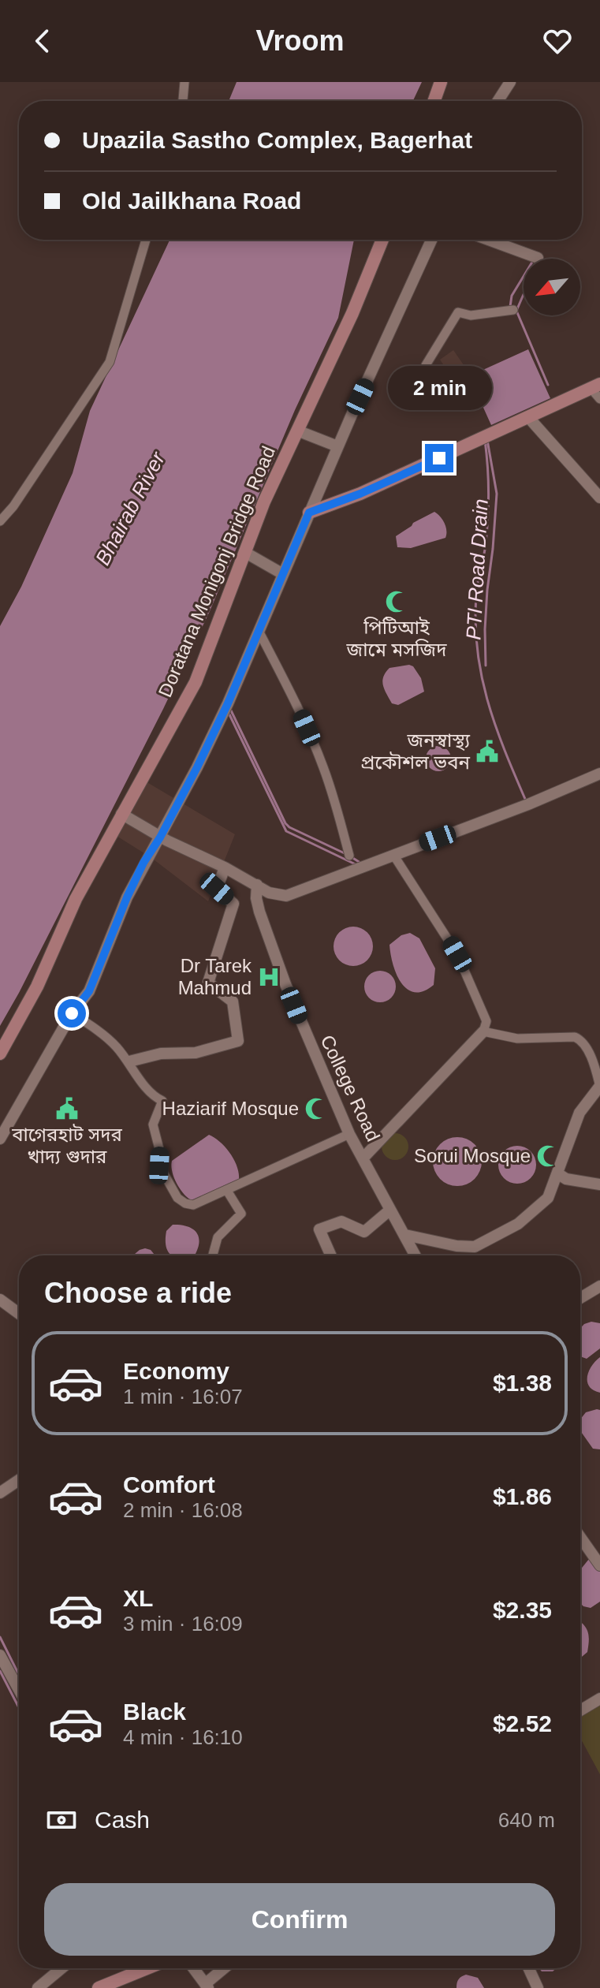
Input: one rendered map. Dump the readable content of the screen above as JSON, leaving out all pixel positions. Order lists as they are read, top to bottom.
{
  "streets": {
    "main road": ["Doratana Monigonj Bridge Road"],
    "street": ["College Road"]
  },
  "water": ["Bhairab River", "PTI Road Drain"],
  "places": {
    "mosque": ["পিটিআই জামে মসজিদ", "Haziarif Mosque", "Sorui Mosque"],
    "public building": ["জনস্বাস্থ্য প্রকৌশল ভবন", "বাগেরহাট সদর খাদ্য গুদার"],
    "hospital": ["Dr Tarek Mahmud"]
  },
  "north": "bottom left",
  "page": {
    "header": "Vroom",
    "banner": ["Upazila Sastho Complex, Bagerhat", "Old Jailkhana Road"],
    "bubble": "2 min",
    "heading": "Choose a ride",
    "list": [
      {
        "name": "Economy",
        "note": "1 min · 16:07",
        "value": "$1.38"
      },
      {
        "name": "Comfort",
        "note": "2 min · 16:08",
        "value": "$1.86"
      },
      {
        "name": "XL",
        "note": "3 min · 16:09",
        "value": "$2.35"
      },
      {
        "name": "Black",
        "note": "4 min · 16:10",
        "value": "$2.52"
      }
    ],
    "pay": ["Cash", "640 m"],
    "buttons": "Confirm"
  }
}
